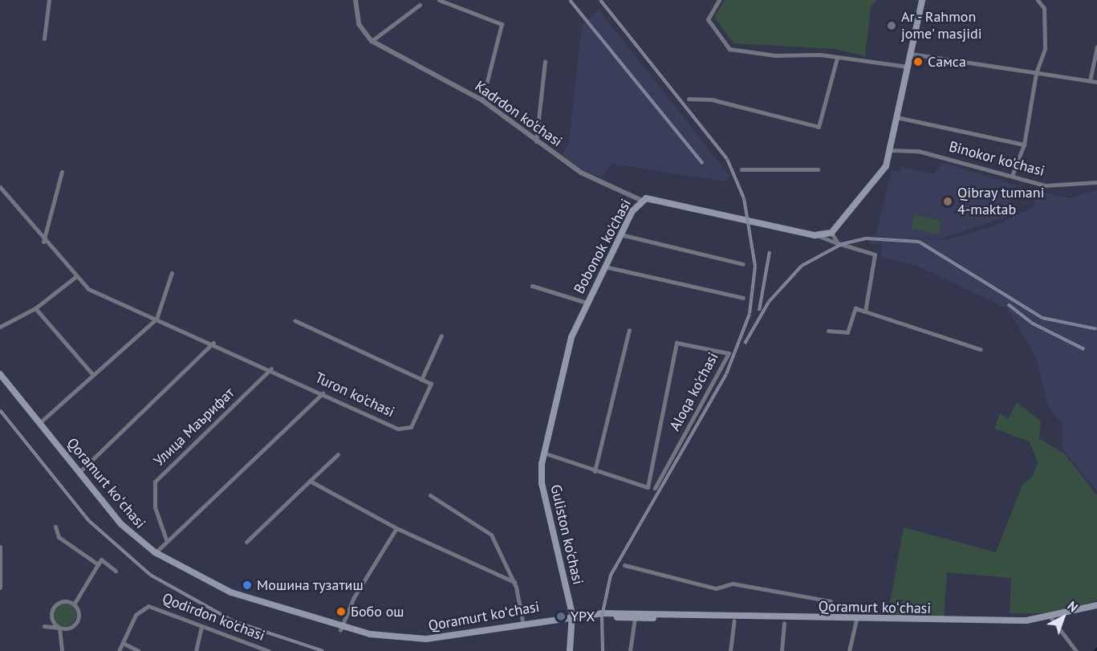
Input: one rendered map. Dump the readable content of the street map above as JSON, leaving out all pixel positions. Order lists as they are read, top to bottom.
{
  "streets": {
    "main road": ["Bobonok ko'chasi", "Qoramurt koʻchasi", "Guliston ko'chasi"],
    "street": [
      "Kadrdon ko'chasi",
      "Binokor ko'chasi",
      "Aloqa ko'chasi",
      "Turon ko'chasi",
      "Улица Маърифат",
      "Qodirdon ko'chasi"
    ]
  },
  "crossings": [
    ["Kadrdon ko'chasi", "Bobonok ko'chasi"],
    ["Bobonok ko'chasi", "Guliston ko'chasi"],
    ["Turon ko'chasi", "Улица Маърифат"],
    ["Qoramurt koʻchasi", "Guliston ko'chasi"]
  ],
  "places": [
    "Ar - Rahmon jome' masjidi",
    "Самса",
    "Qibray tumani 4-maktab",
    "Мошина тузатиш",
    "Бобо ош",
    "YPX"
  ],
  "north": "top right"
}
